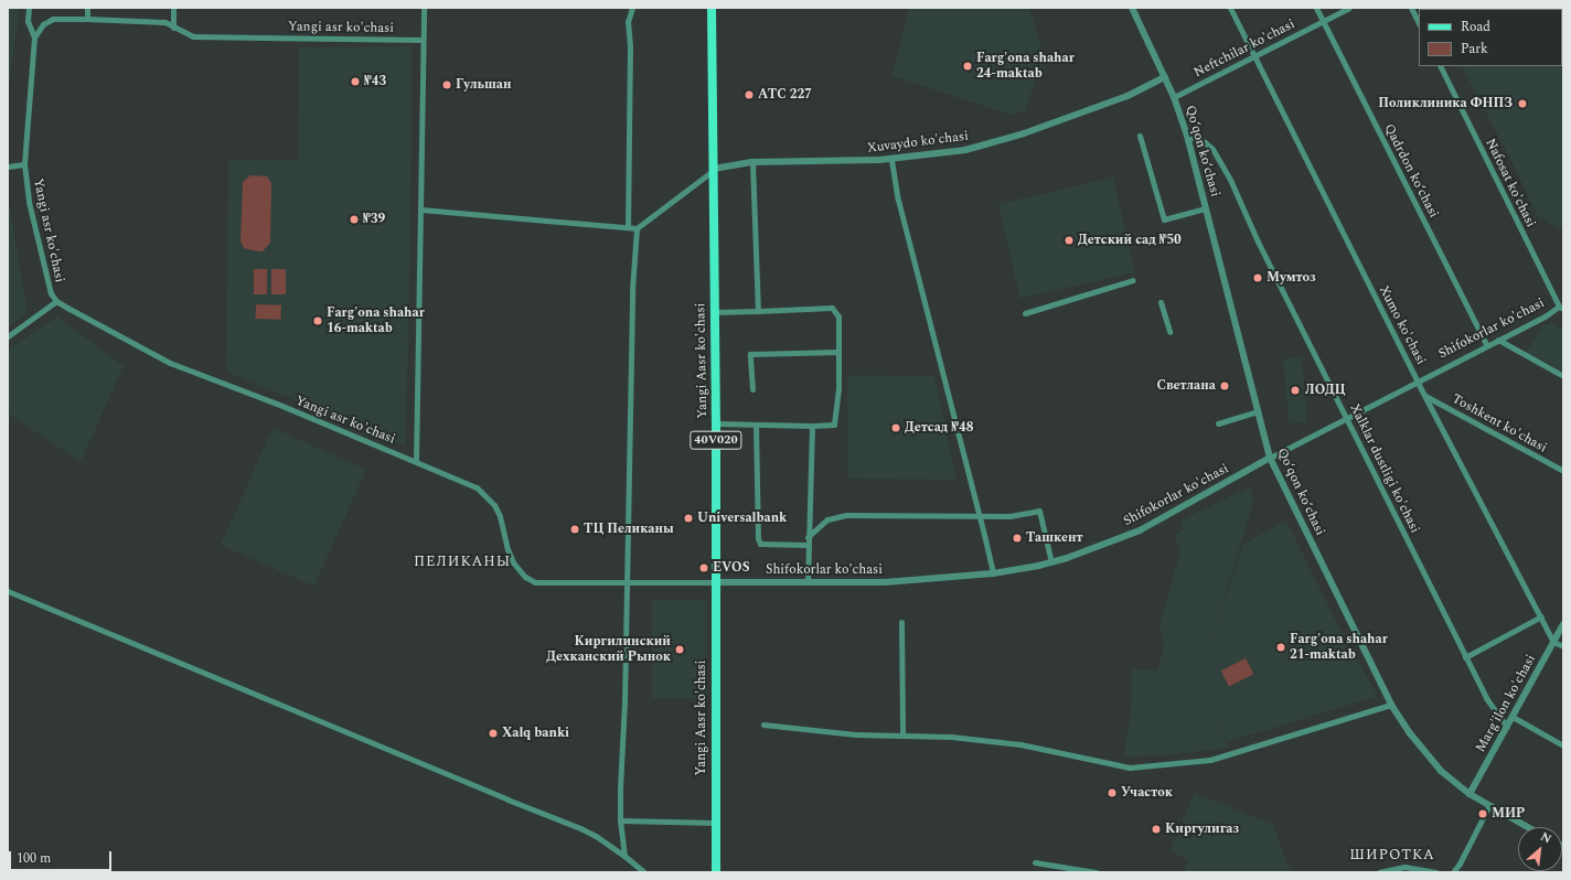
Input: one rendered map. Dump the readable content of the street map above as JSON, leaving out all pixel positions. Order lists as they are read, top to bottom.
{
  "streets": {
    "main road": ["Yangi Aasr ko'chasi", "40V020"],
    "street": [
      "Yangi asr ko'chasi",
      "Neftchilar ko'chasi",
      "Xuvaydo ko'chasi",
      "Qoʻqon koʻchasi",
      "Qadrdon koʻchasi",
      "Nafosat ko'chasi",
      "Xumo ko'chasi",
      "Shifokorlar ko'chasi",
      "Toshkent ko'chasi",
      "Xalklar dustligi ko'chasi",
      "Marg'ilon ko'chasi"
    ]
  },
  "crossings": [
    ["Yangi asr ko'chasi", "Shifokorlar ko'chasi"],
    ["Yangi asr ko'chasi", "Yangi Aasr ko'chasi"],
    ["Neftchilar ko'chasi", "Qoʻqon koʻchasi"],
    ["Neftchilar ko'chasi", "Qadrdon koʻchasi"],
    ["Neftchilar ko'chasi", "Xumo ko'chasi"],
    ["Xuvaydo ko'chasi", "Qoʻqon koʻchasi"],
    ["Xuvaydo ko'chasi", "Yangi Aasr ko'chasi"],
    ["Qoʻqon koʻchasi", "Shifokorlar ko'chasi"],
    ["Qoʻqon koʻchasi", "Xalklar dustligi ko'chasi"],
    ["Qoʻqon koʻchasi", "Marg'ilon ko'chasi"],
    ["Qadrdon koʻchasi", "Shifokorlar ko'chasi"],
    ["Nafosat ko'chasi", "Shifokorlar ko'chasi"],
    ["Xumo ko'chasi", "Shifokorlar ko'chasi"],
    ["Xumo ko'chasi", "Toshkent ko'chasi"],
    ["Xumo ko'chasi", "Marg'ilon ko'chasi"],
    ["Shifokorlar ko'chasi", "Yangi Aasr ko'chasi"],
    ["Shifokorlar ko'chasi", "Xalklar dustligi ko'chasi"],
    ["Xalklar dustligi ko'chasi", "Marg'ilon ko'chasi"]
  ],
  "districts": ["ПЕЛИКАНЫ", "ШИРОТКА"],
  "places": [
    "Farg'ona shahar 24-maktab",
    "№43",
    "Гульшан",
    "АТС 227",
    "Поликлиника ФНПЗ",
    "№39",
    "Детский сад №50",
    "Mумтоз",
    "Farg'ona shahar 16-maktab",
    "Светлана",
    "ЛОДЦ",
    "Детсад №48",
    "Universalbank",
    "ТЦ Пеликаны",
    "Ташкент",
    "EVOS",
    "Farg'ona shahar 21-maktab",
    "Киргилинский Дехканский Рынок",
    "Xalq banki",
    "Участок",
    "МИР",
    "Киргулигаз"
  ],
  "legend": ["Road", "Park"],
  "scale_bar": "100 m",
  "north": "top right"
}
